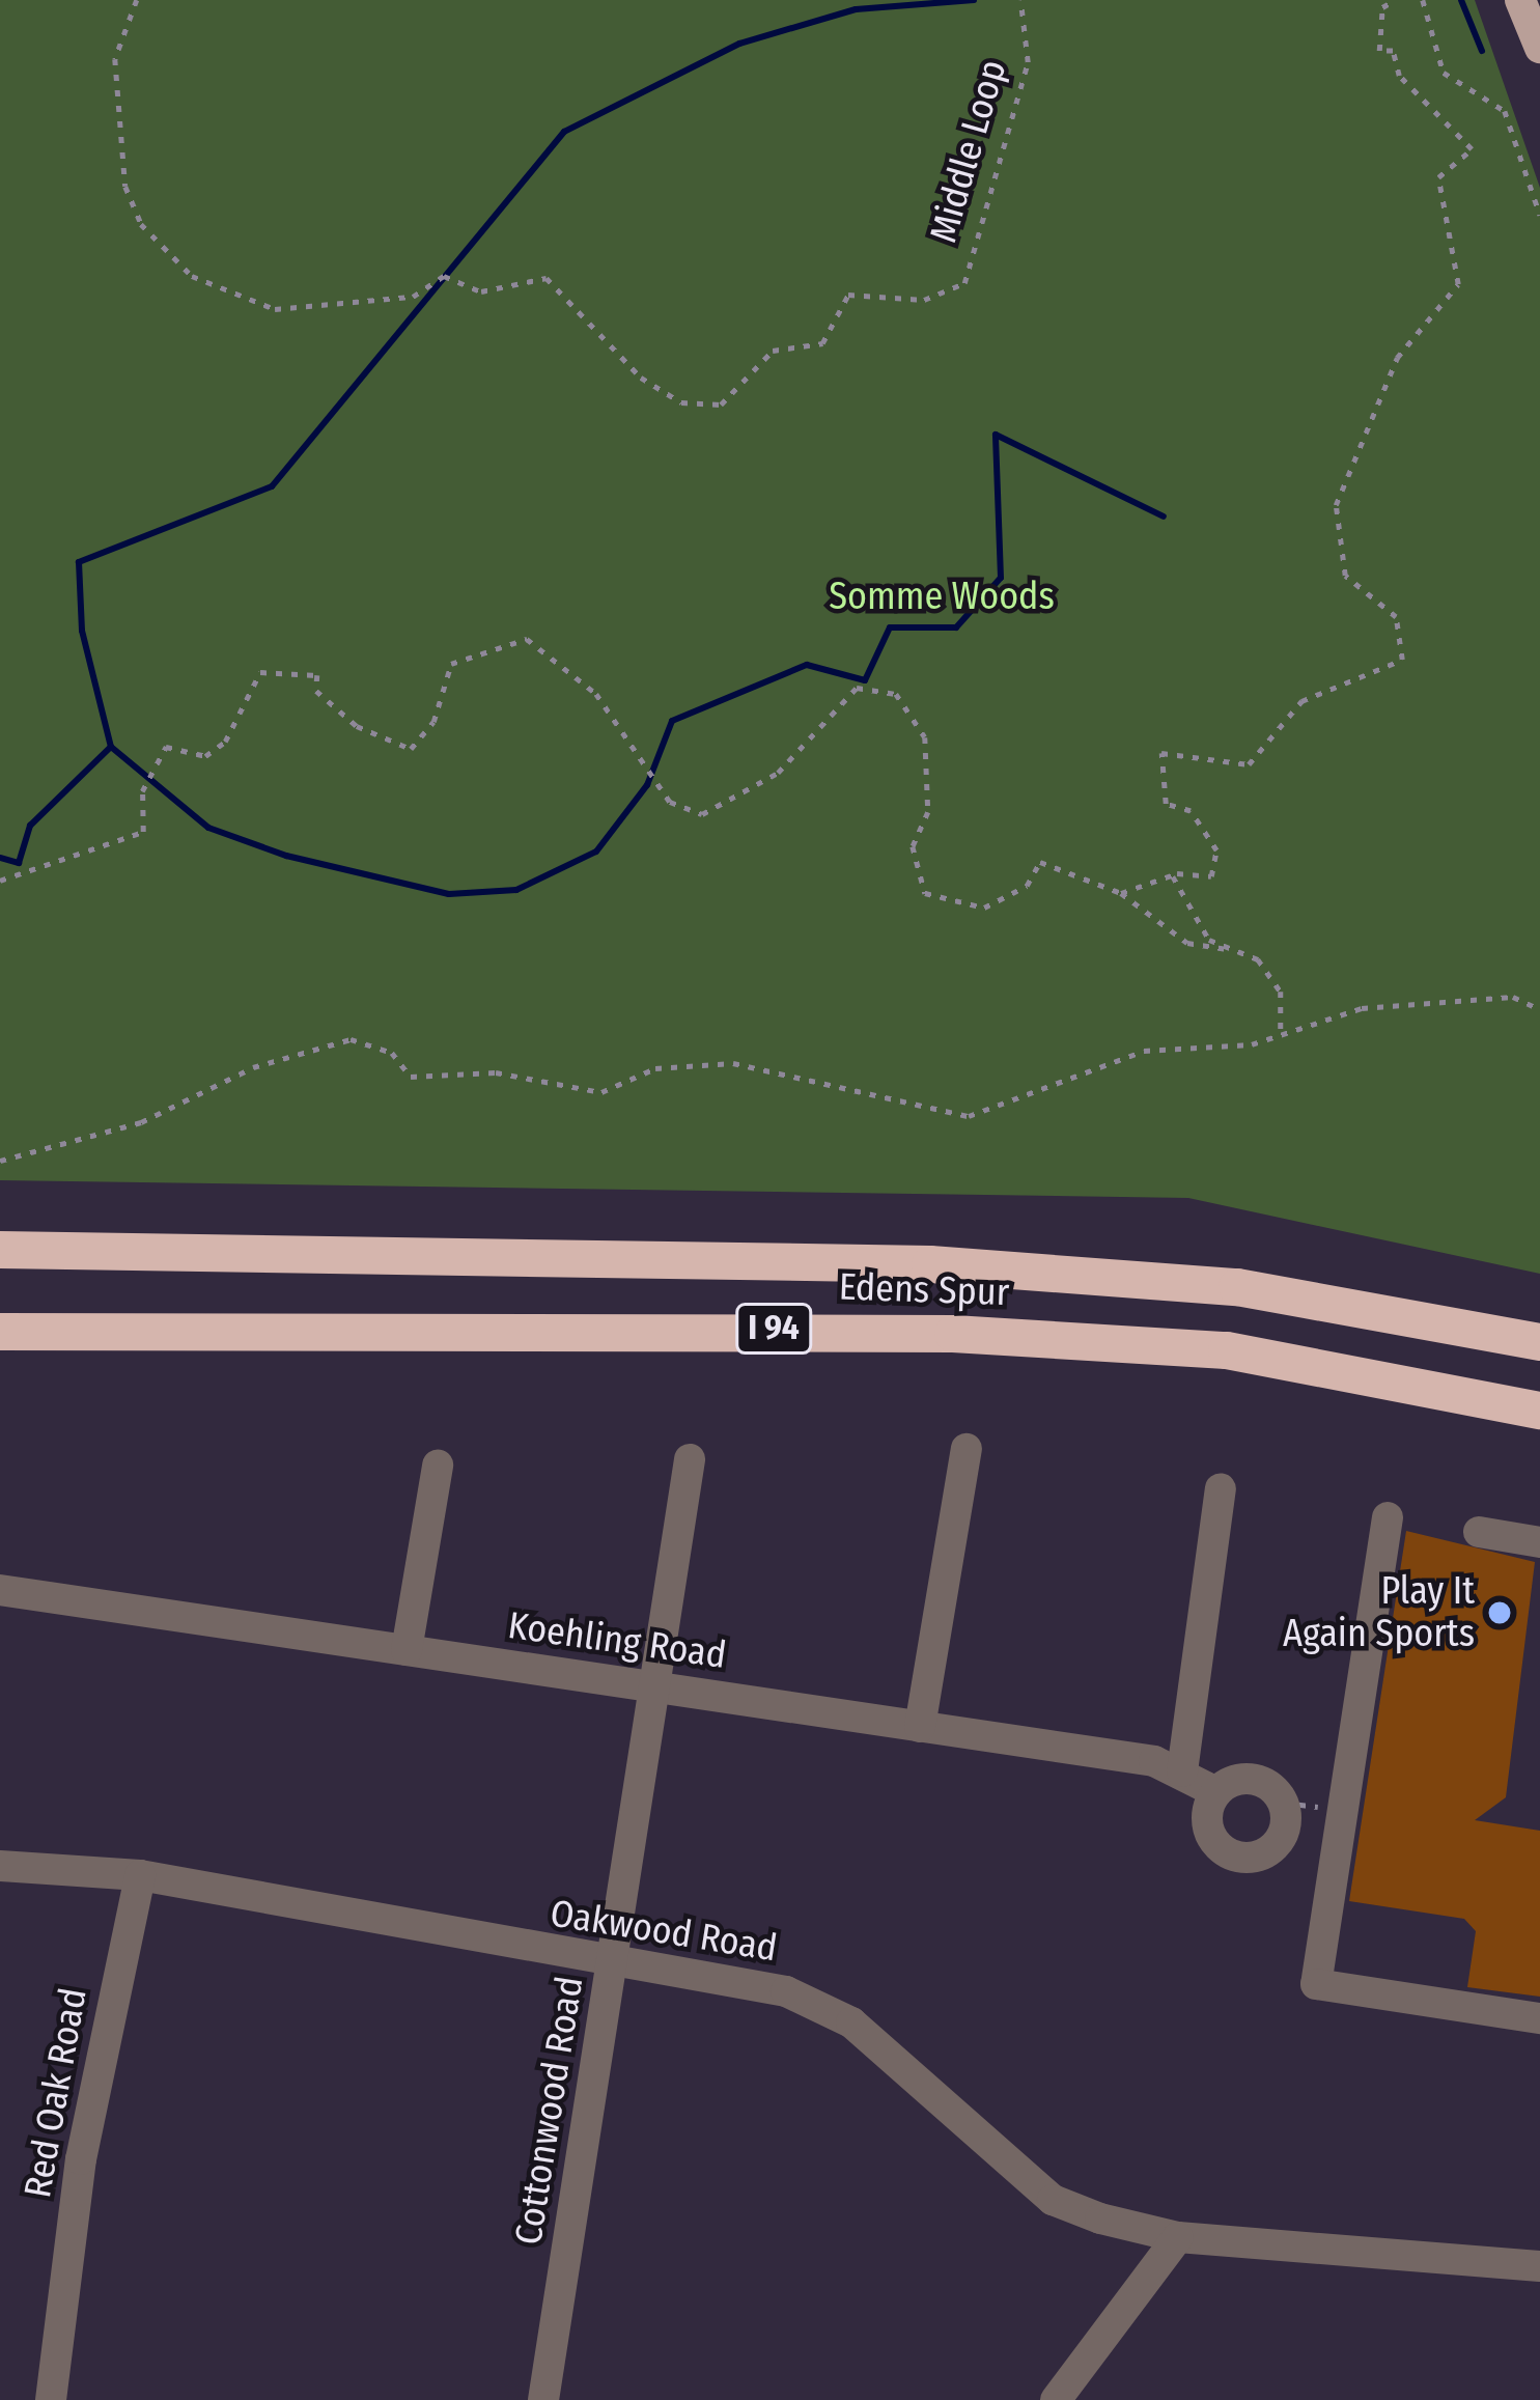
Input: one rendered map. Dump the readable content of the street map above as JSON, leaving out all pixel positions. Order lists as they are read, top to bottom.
{
  "streets": {
    "highway": ["Edens Spur", "I 94"],
    "street": [
      "Koehling Road",
      "Oakwood Road",
      "Red Oak Road",
      "Cottonwood Road"
    ],
    "path": ["Middle Loop"]
  },
  "crossings": [
    ["Koehling Road", "Cottonwood Road"],
    ["Oakwood Road", "Red Oak Road"],
    ["Oakwood Road", "Cottonwood Road"]
  ],
  "parks": ["Somme Woods"],
  "places": ["Play It Again Sports"]
}
